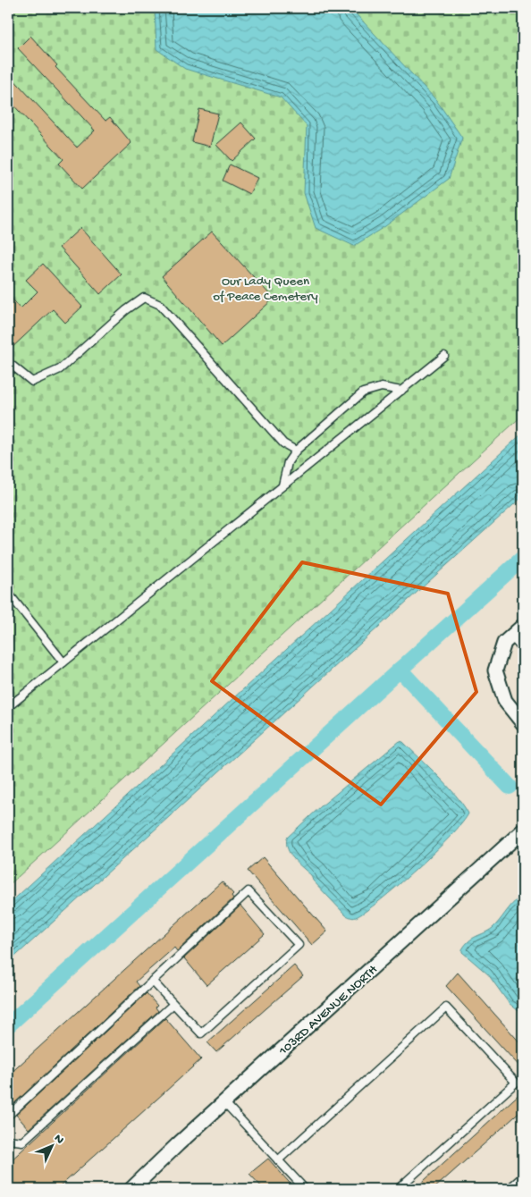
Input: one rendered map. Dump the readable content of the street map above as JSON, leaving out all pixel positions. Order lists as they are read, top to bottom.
{
  "streets": {
    "street": ["103RD AVENUE NORTH"]
  },
  "parks": ["Our Lady Queen of Peace Cemetery"],
  "north": "top right"
}
